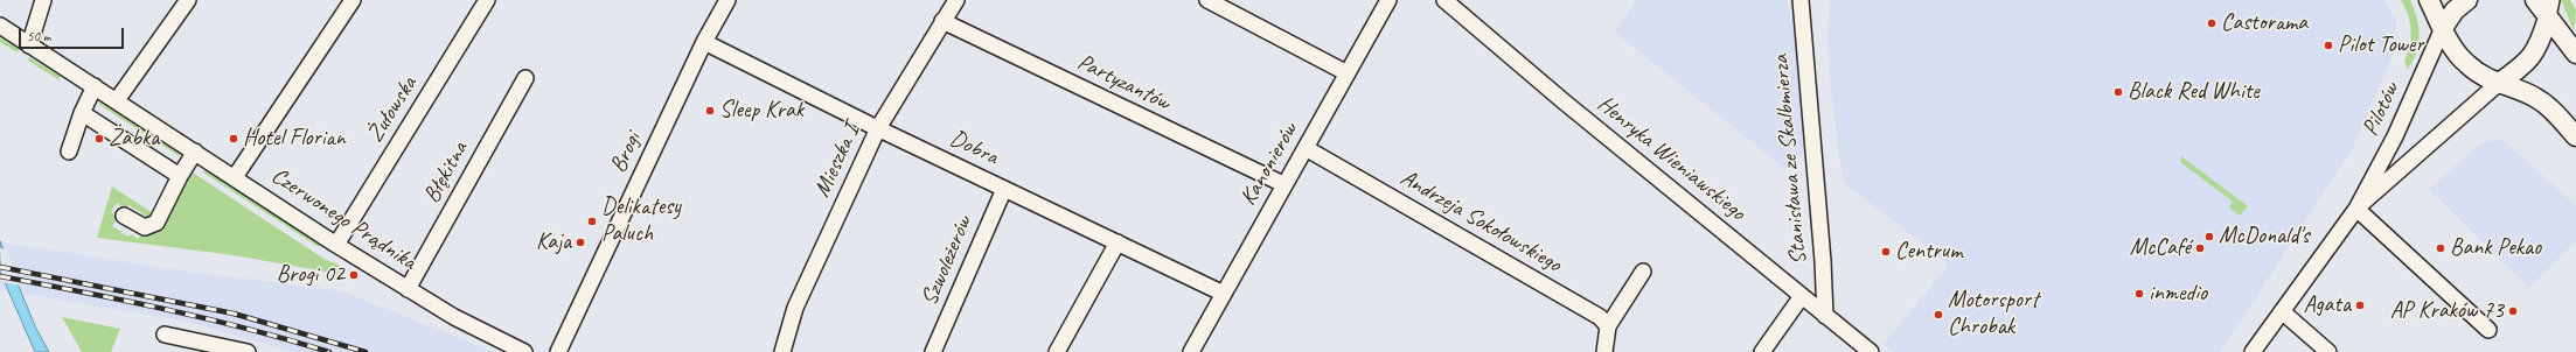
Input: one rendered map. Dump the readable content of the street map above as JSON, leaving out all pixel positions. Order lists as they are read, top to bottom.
{
  "streets": {
    "street": [
      "Partyzantów",
      "Żułowska",
      "Pilotów",
      "Dobra",
      "Brogi",
      "Henryka Wieniawskiego",
      "Stanisława ze Skalbmierza",
      "Mieszka I",
      "Kanonierów",
      "Błękitna",
      "Czerwonego Prądnika",
      "Andrzeja Sokołowskiego",
      "Szwoleżerów"
    ]
  },
  "crossings": [
    ["Partyzantów", "Mieszka I"],
    ["Partyzantów", "Kanonierów"],
    ["Żułowska", "Czerwonego Prądnika"],
    ["Dobra", "Brogi"],
    ["Dobra", "Mieszka I"],
    ["Dobra", "Kanonierów"],
    ["Dobra", "Szwoleżerów"],
    ["Henryka Wieniawskiego", "Stanisława ze Skalbmierza"],
    ["Kanonierów", "Andrzeja Sokołowskiego"],
    ["Błękitna", "Czerwonego Prądnika"]
  ],
  "places": [
    "Castorama",
    "Pilot Tower",
    "Black Red White",
    "Sleep Krak",
    "Żabka",
    "Hotel Florian",
    "Delikatesy Paluch",
    "McDonald's",
    "Kaja",
    "McCafé",
    "Bank Pekao",
    "Centrum",
    "Brogi 02",
    "inmedio",
    "Agata",
    "AP Kraków 73",
    "Motorsport Chrobak"
  ],
  "scale_bar": "50 m"
}
